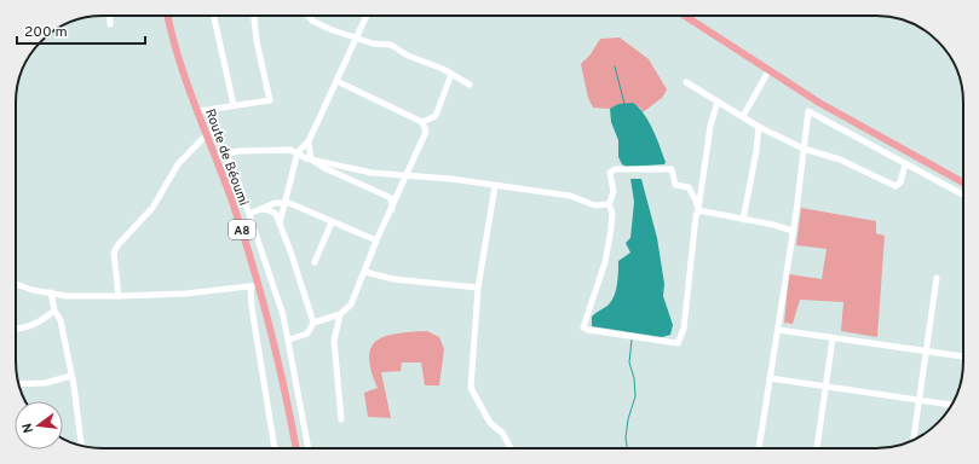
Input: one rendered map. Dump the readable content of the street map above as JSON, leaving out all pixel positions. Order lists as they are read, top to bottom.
{
  "streets": {
    "main road": ["Route de Béoumi", "A8"]
  },
  "scale_bar": "200 m",
  "north": "left"
}
